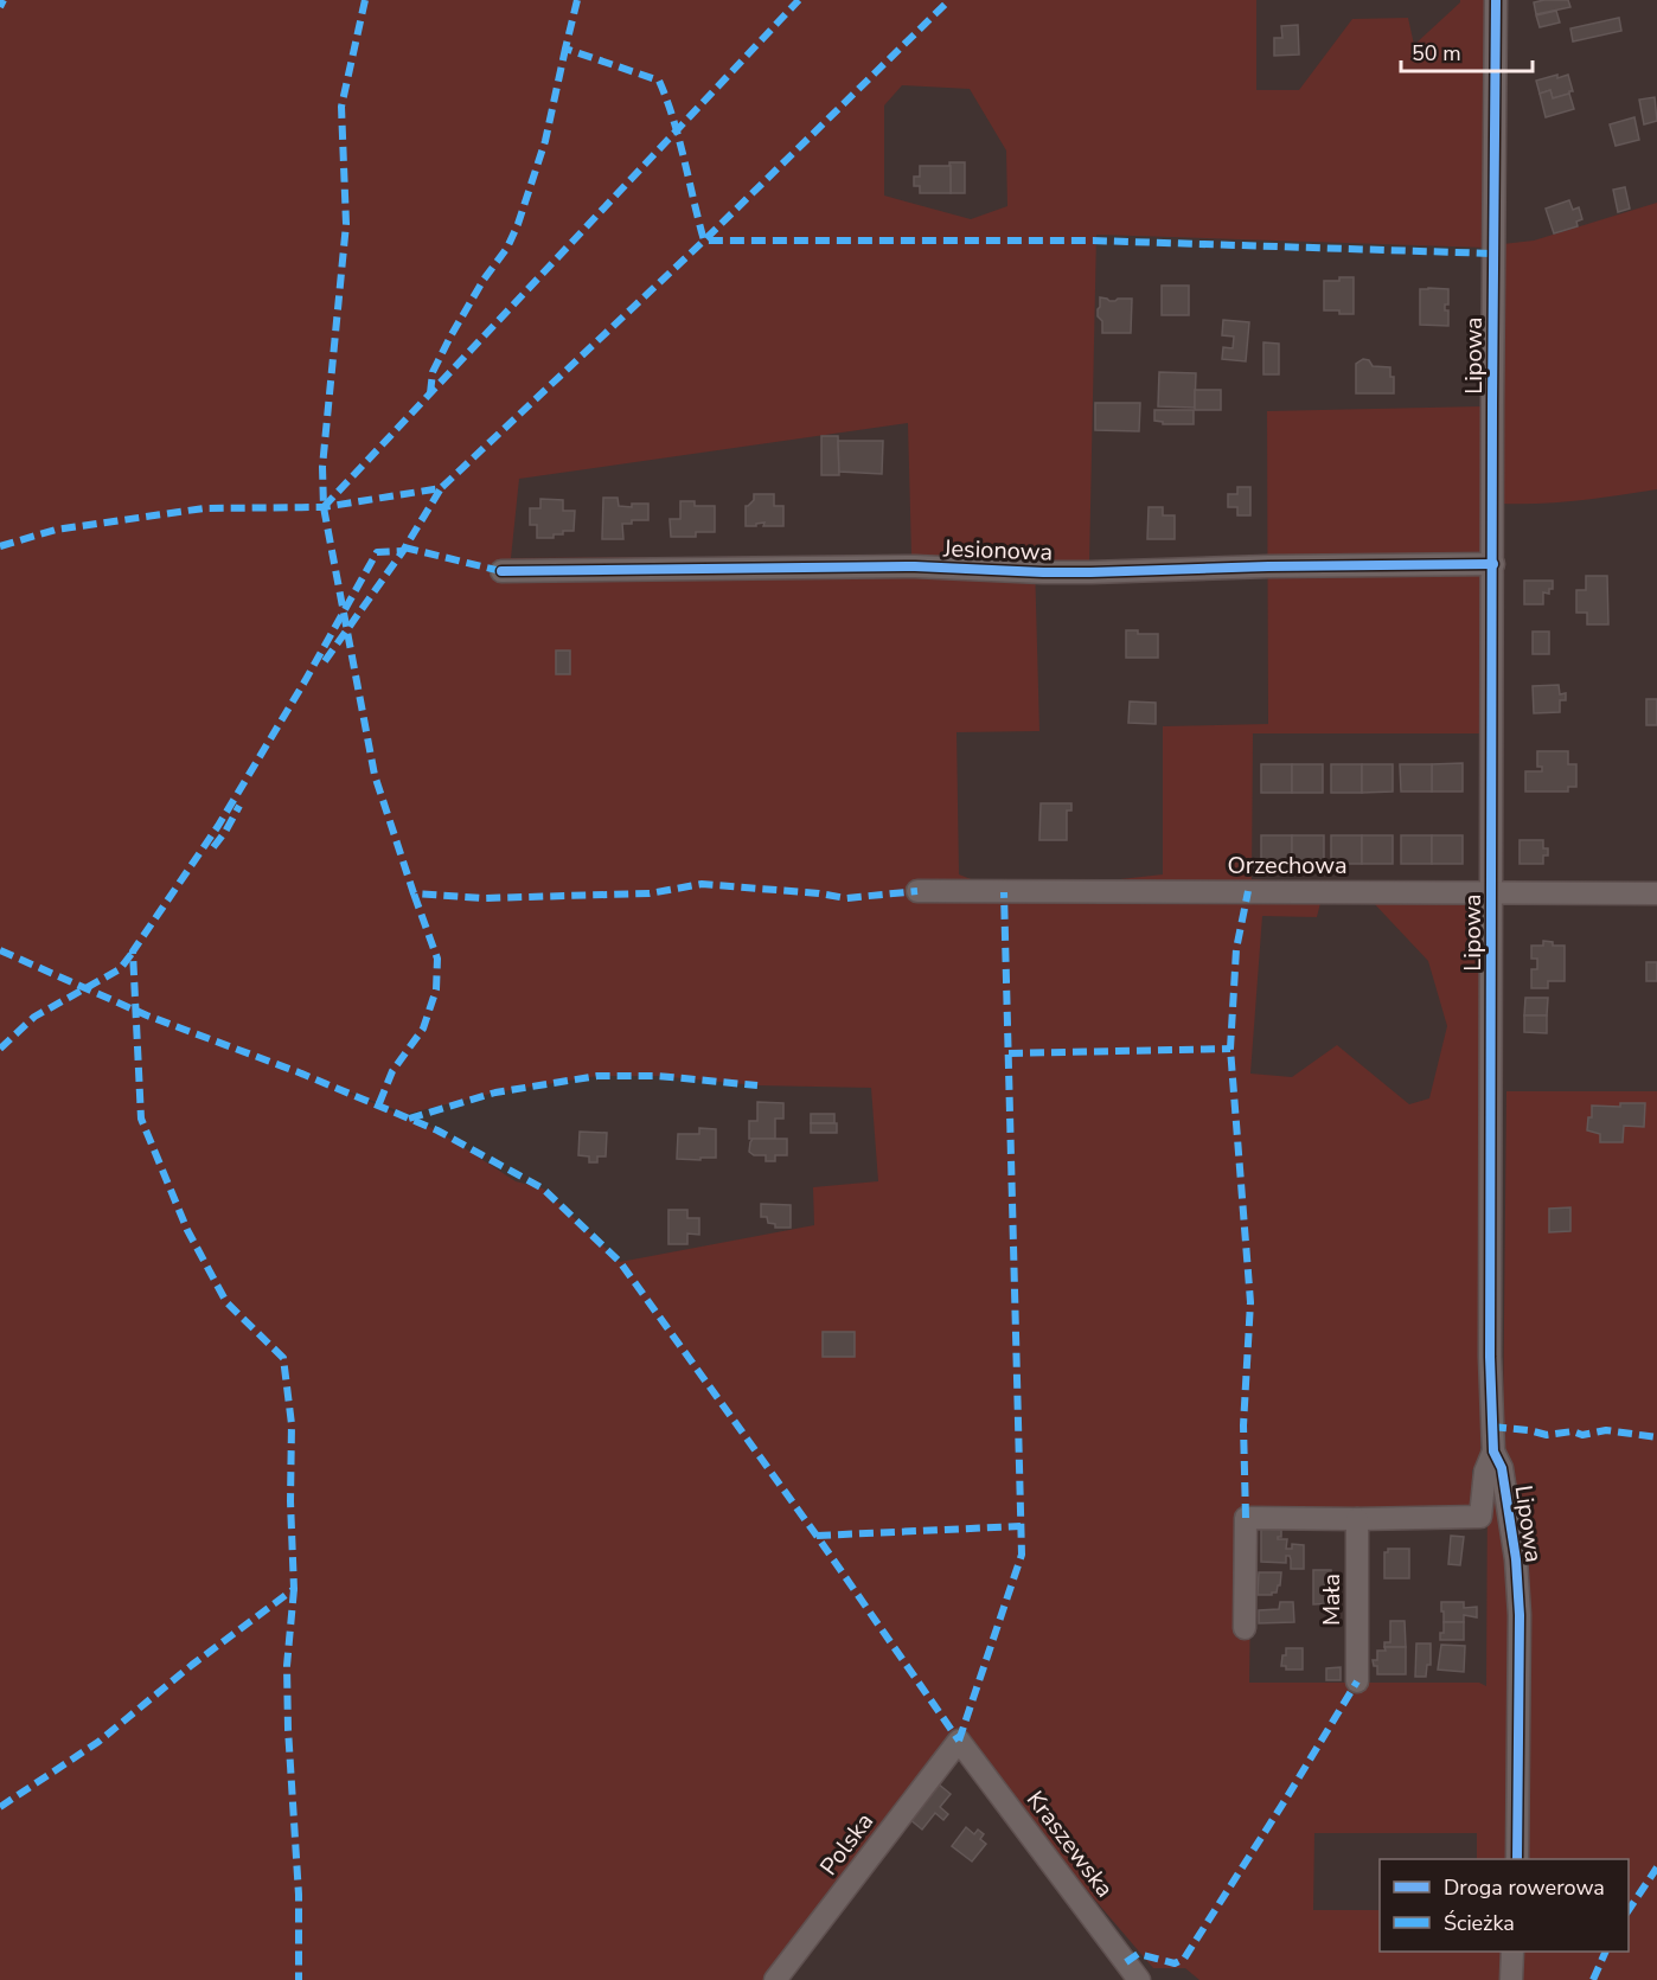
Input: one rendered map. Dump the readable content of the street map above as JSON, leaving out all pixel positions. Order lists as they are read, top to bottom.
{
  "streets": {
    "street": [
      "Lipowa",
      "Jesionowa",
      "Orzechowa",
      "Mała",
      "Polska",
      "Kraszewska"
    ]
  },
  "crossings": [
    ["Lipowa", "Jesionowa"],
    ["Lipowa", "Orzechowa"],
    ["Lipowa", "Mała"],
    ["Polska", "Kraszewska"]
  ],
  "legend": ["Droga rowerowa", "Ścieżka"],
  "scale_bar": "50 m"
}
